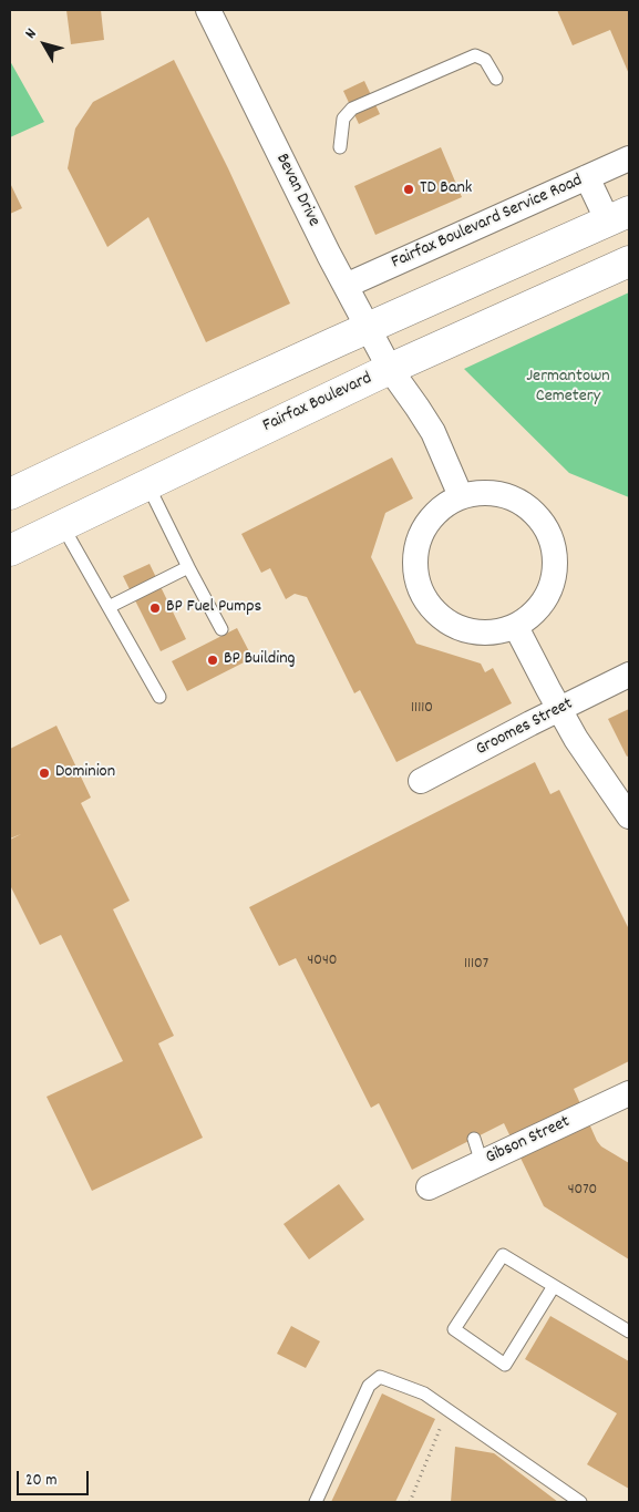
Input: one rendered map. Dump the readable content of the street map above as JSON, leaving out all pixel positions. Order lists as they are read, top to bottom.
{
  "streets": {
    "main road": ["Fairfax Boulevard"],
    "street": [
      "Bevan Drive",
      "Fairfax Boulevard Service Road",
      "Groomes Street",
      "Gibson Street"
    ]
  },
  "crossings": [
    ["Bevan Drive", "Fairfax Boulevard Service Road"],
    ["Bevan Drive", "Fairfax Boulevard"]
  ],
  "parks": ["Jermantown Cemetery"],
  "places": [
    "TD Bank",
    "BP Fuel Pumps",
    "BP Building",
    "Dominion"
  ],
  "house_numbers": [
    "11110",
    "4040",
    "11107",
    "4070"
  ],
  "scale_bar": "20 m",
  "north": "top left"
}
